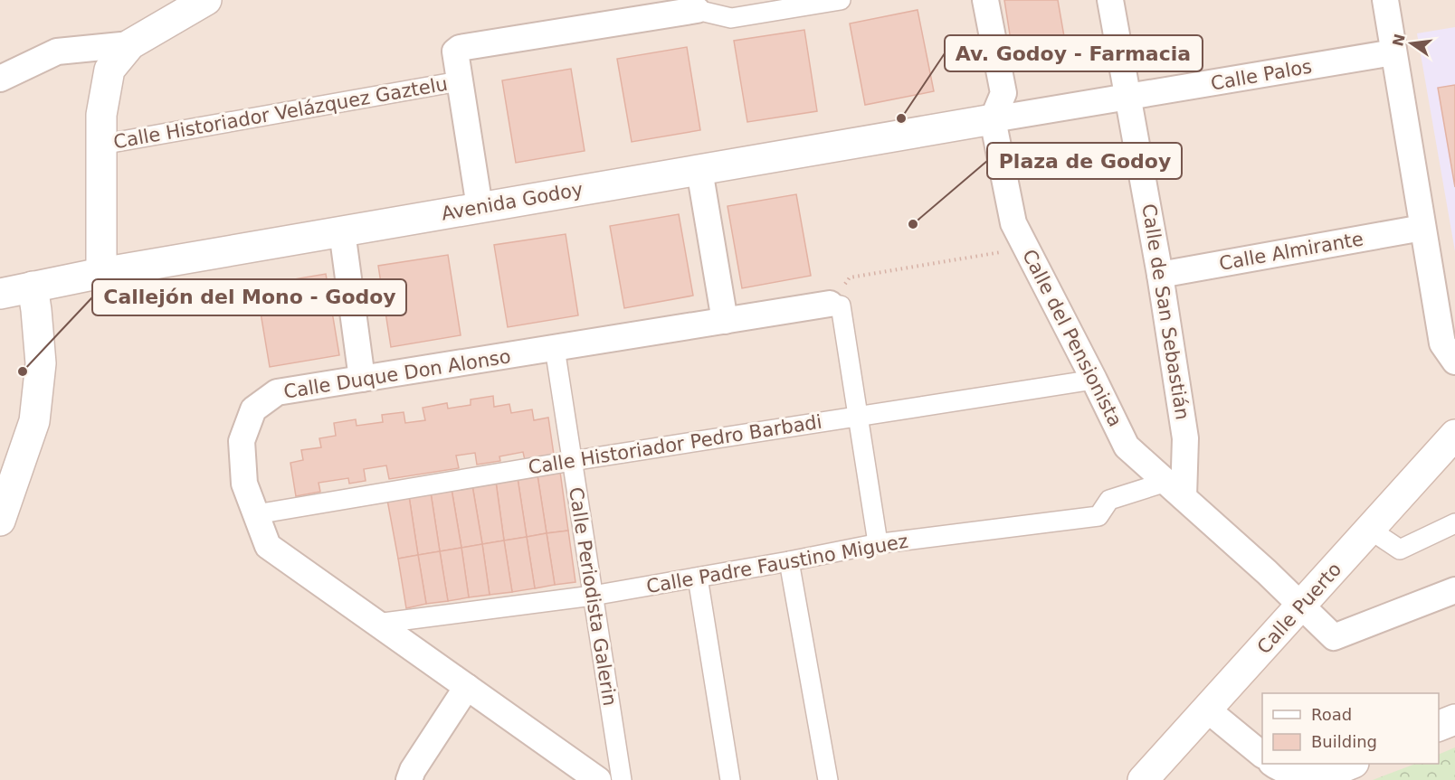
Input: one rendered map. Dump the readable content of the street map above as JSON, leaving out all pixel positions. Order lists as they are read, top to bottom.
{
  "streets": {
    "street": [
      "Calle Palos",
      "Calle Historiador Velázquez Gaztelu",
      "Avenida Godoy",
      "Calle Almirante",
      "Calle de San Sebastián",
      "Calle del Pensionista",
      "Calle Duque Don Alonso",
      "Calle Historiador Pedro Barbadi",
      "Calle Padre Faustino Miguez",
      "Calle Periodista Galerin",
      "Calle Puerto"
    ]
  },
  "crossings": [
    ["Calle Palos", "Avenida Godoy"],
    ["Calle Palos", "Calle de San Sebastián"],
    ["Calle Palos", "Calle del Pensionista"],
    ["Avenida Godoy", "Calle del Pensionista"],
    ["Calle Almirante", "Calle de San Sebastián"],
    ["Calle de San Sebastián", "Calle del Pensionista"],
    ["Calle de San Sebastián", "Calle Padre Faustino Miguez"],
    ["Calle del Pensionista", "Calle Historiador Pedro Barbadi"],
    ["Calle del Pensionista", "Calle Padre Faustino Miguez"],
    ["Calle del Pensionista", "Calle Puerto"],
    ["Calle Duque Don Alonso", "Calle Historiador Pedro Barbadi"],
    ["Calle Duque Don Alonso", "Calle Padre Faustino Miguez"],
    ["Calle Duque Don Alonso", "Calle Periodista Galerin"],
    ["Calle Historiador Pedro Barbadi", "Calle Periodista Galerin"],
    ["Calle Padre Faustino Miguez", "Calle Periodista Galerin"]
  ],
  "places": ["Av. Godoy - Farmacia", "Plaza de Godoy", "Callejón del Mono - Godoy"],
  "legend": ["Road", "Building"],
  "north": "left"
}
